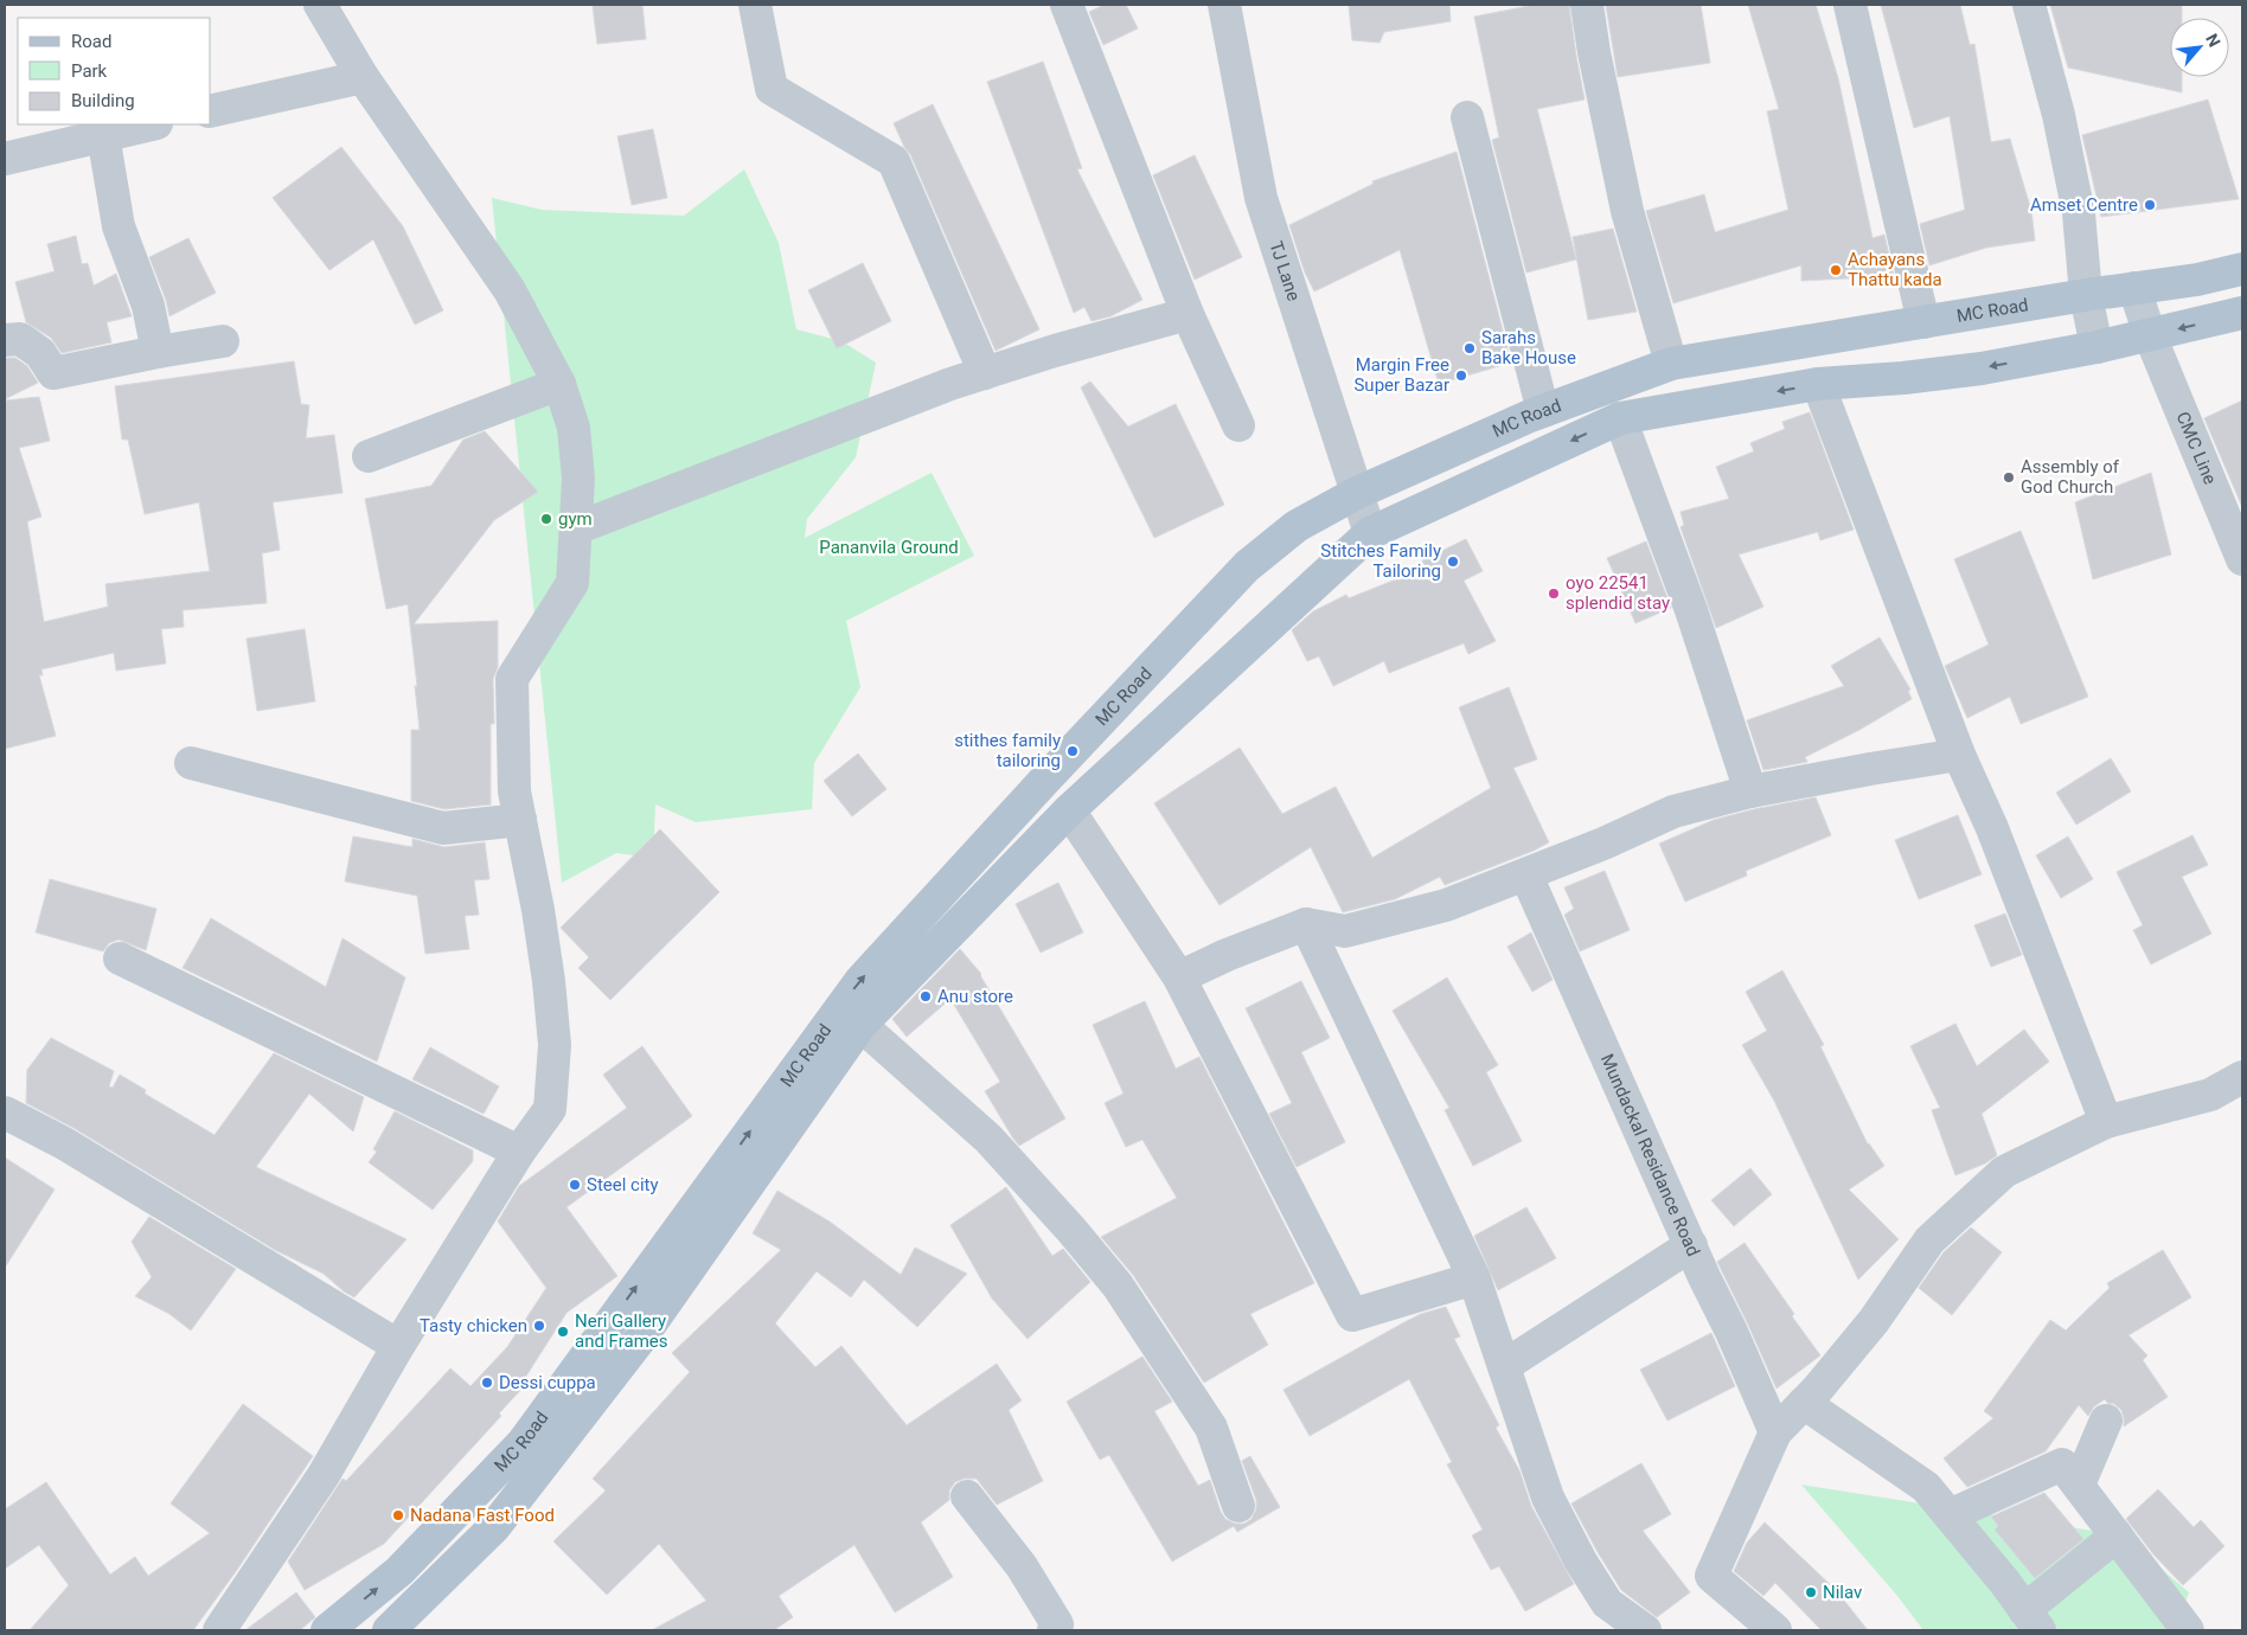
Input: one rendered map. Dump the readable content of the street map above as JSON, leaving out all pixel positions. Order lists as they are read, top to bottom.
{
  "streets": {
    "main road": ["MC Road"],
    "street": ["TJ Lane", "CMC Line", "Mundackal Residance Road"]
  },
  "crossings": [
    ["TJ Lane", "MC Road"],
    ["MC Road", "CMC Line"]
  ],
  "parks": ["Pananvila Ground"],
  "places": [
    "Amset Centre",
    "Achayans Thattu kada",
    "Sarahs Bake House",
    "Margin Free Super Bazar",
    "Assembly of God Church",
    "gym",
    "Stitches Family Tailoring",
    "oyo 22541 splendid stay",
    "stithes family tailoring",
    "Anu store",
    "Steel city",
    "Tasty chicken",
    "Neri Gallery and Frames",
    "Dessi cuppa",
    "Nadana Fast Food",
    "Nilav"
  ],
  "legend": ["Road", "Park", "Building"],
  "north": "top right"
}
